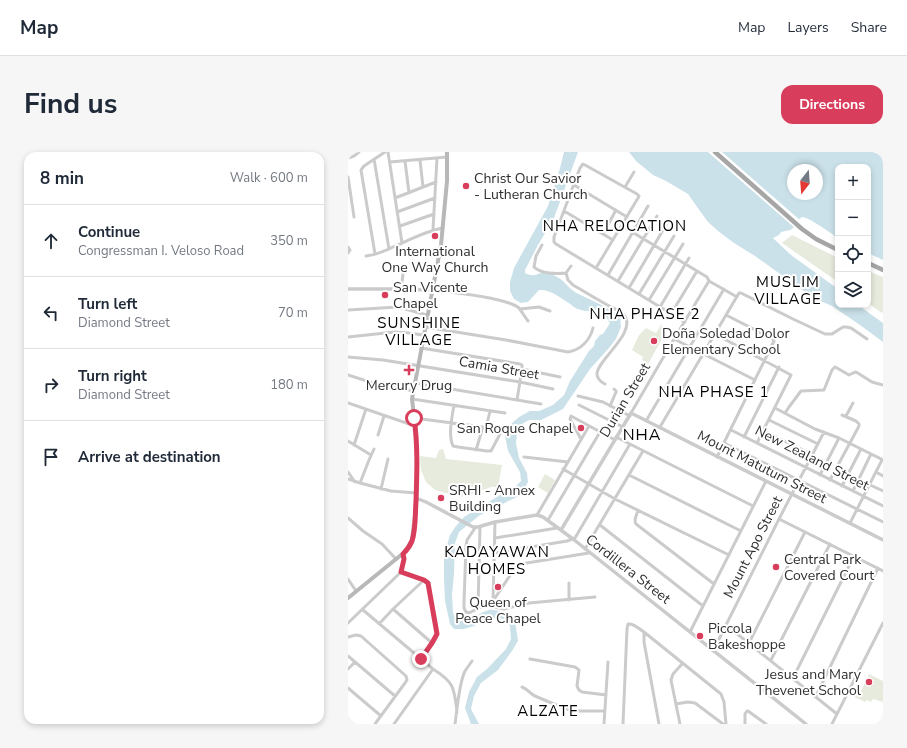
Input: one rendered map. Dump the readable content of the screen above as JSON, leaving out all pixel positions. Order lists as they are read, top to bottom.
{
  "streets": {
    "street": [
      "Camia Street",
      "Durian Street",
      "New Zealand Street",
      "Mount Matutum Street",
      "Mount Apo Street",
      "Cordillera Street"
    ]
  },
  "crossings": [
    ["Durian Street", "Mount Matutum Street"],
    ["Durian Street", "Mount Apo Street"],
    ["Durian Street", "Cordillera Street"],
    ["New Zealand Street", "Mount Apo Street"],
    ["Mount Matutum Street", "Mount Apo Street"],
    ["Mount Apo Street", "Cordillera Street"]
  ],
  "districts": [
    "NHA RELOCATION",
    "MUSLIM VILLAGE",
    "NHA PHASE 2",
    "SUNSHINE VILLAGE",
    "NHA PHASE 1",
    "NHA",
    "KADAYAWAN HOMES",
    "ALZATE"
  ],
  "places": {
    "other": [
      "Christ Our Savior - Lutheran Church",
      "International One Way Church",
      "San Vicente Chapel",
      "Doña Soledad Dolor Elementary School",
      "San Roque Chapel",
      "SRHI - Annex Building",
      "Central Park Covered Court",
      "Queen of Peace Chapel",
      "Piccola Bakeshoppe",
      "Jesus and Mary Thevenet School"
    ],
    "health": ["Mercury Drug"]
  },
  "north": "bottom",
  "page": {
    "header": "Map",
    "nav": ["Map", "Layers", "Share"],
    "title": "Find us",
    "buttons": "Directions",
    "heading": ["8 min", "Walk · 600 m"],
    "map_buttons": ["+", "−"],
    "list": [
      ["Continue", "Congressman I. Veloso Road", "350 m"],
      ["Turn left", "Diamond Street", "70 m"],
      ["Turn right", "Diamond Street", "180 m"],
      "Arrive at destination"
    ]
  }
}
